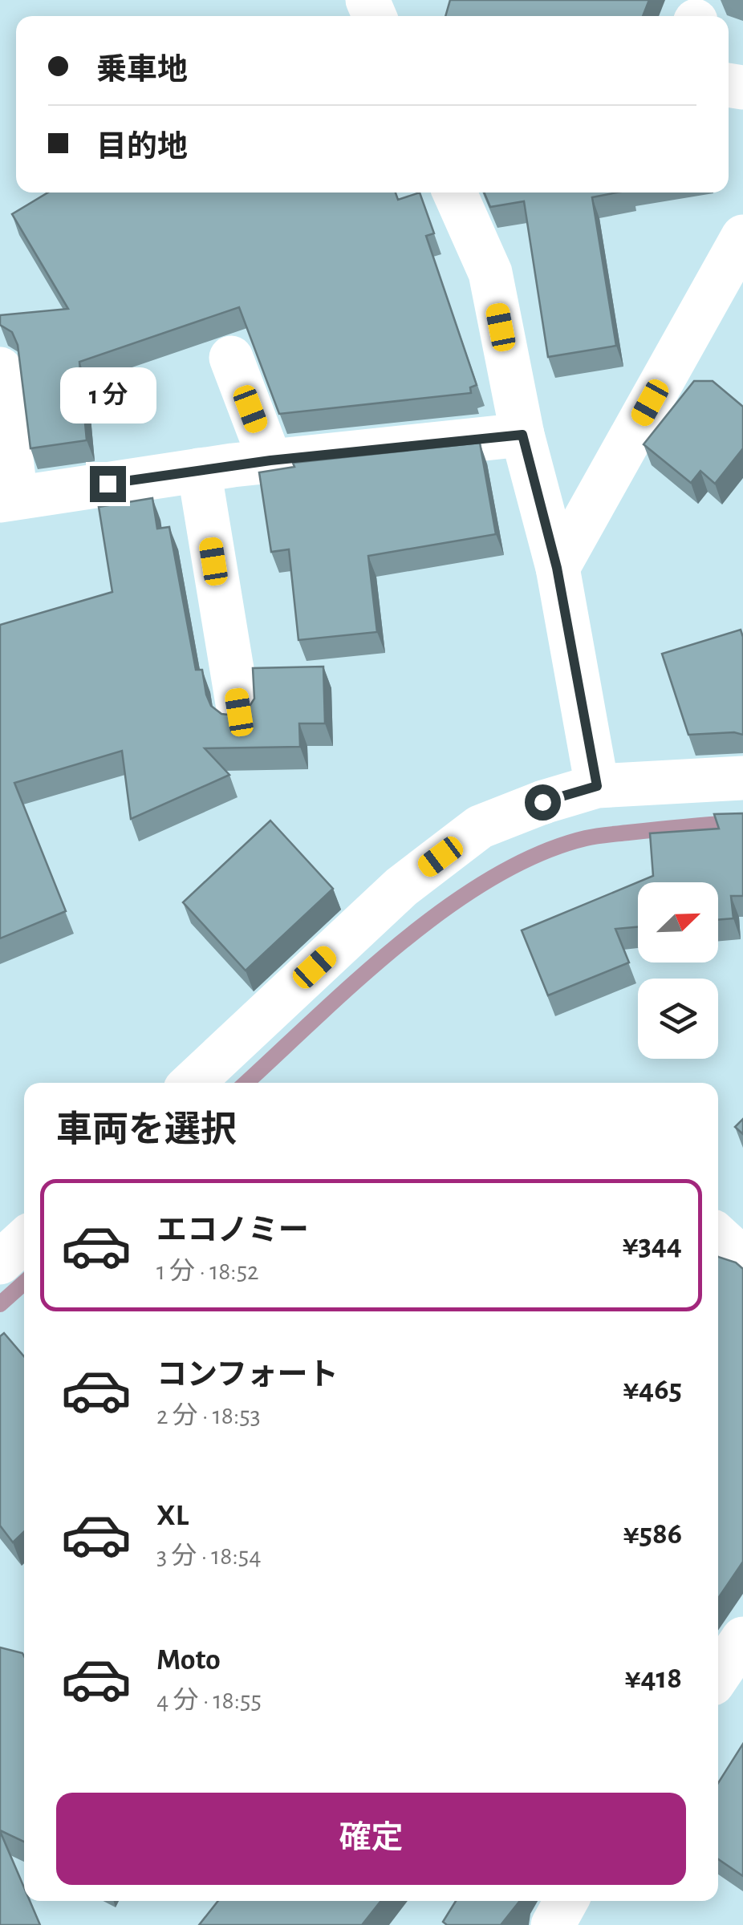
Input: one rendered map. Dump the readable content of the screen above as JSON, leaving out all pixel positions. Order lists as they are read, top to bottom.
{
  "north": "top right",
  "page": {
    "banner": ["乗車地", "目的地"],
    "bubble": "1 分",
    "heading": "車両を選択",
    "list": [
      {
        "name": "エコノミー",
        "note": "1 分 · 18:52",
        "value": "¥344"
      },
      {
        "name": "コンフォート",
        "note": "2 分 · 18:53",
        "value": "¥465"
      },
      {
        "name": "XL",
        "note": "3 分 · 18:54",
        "value": "¥586"
      },
      {
        "name": "Moto",
        "note": "4 分 · 18:55",
        "value": "¥418"
      }
    ],
    "buttons": "確定"
  }
}
